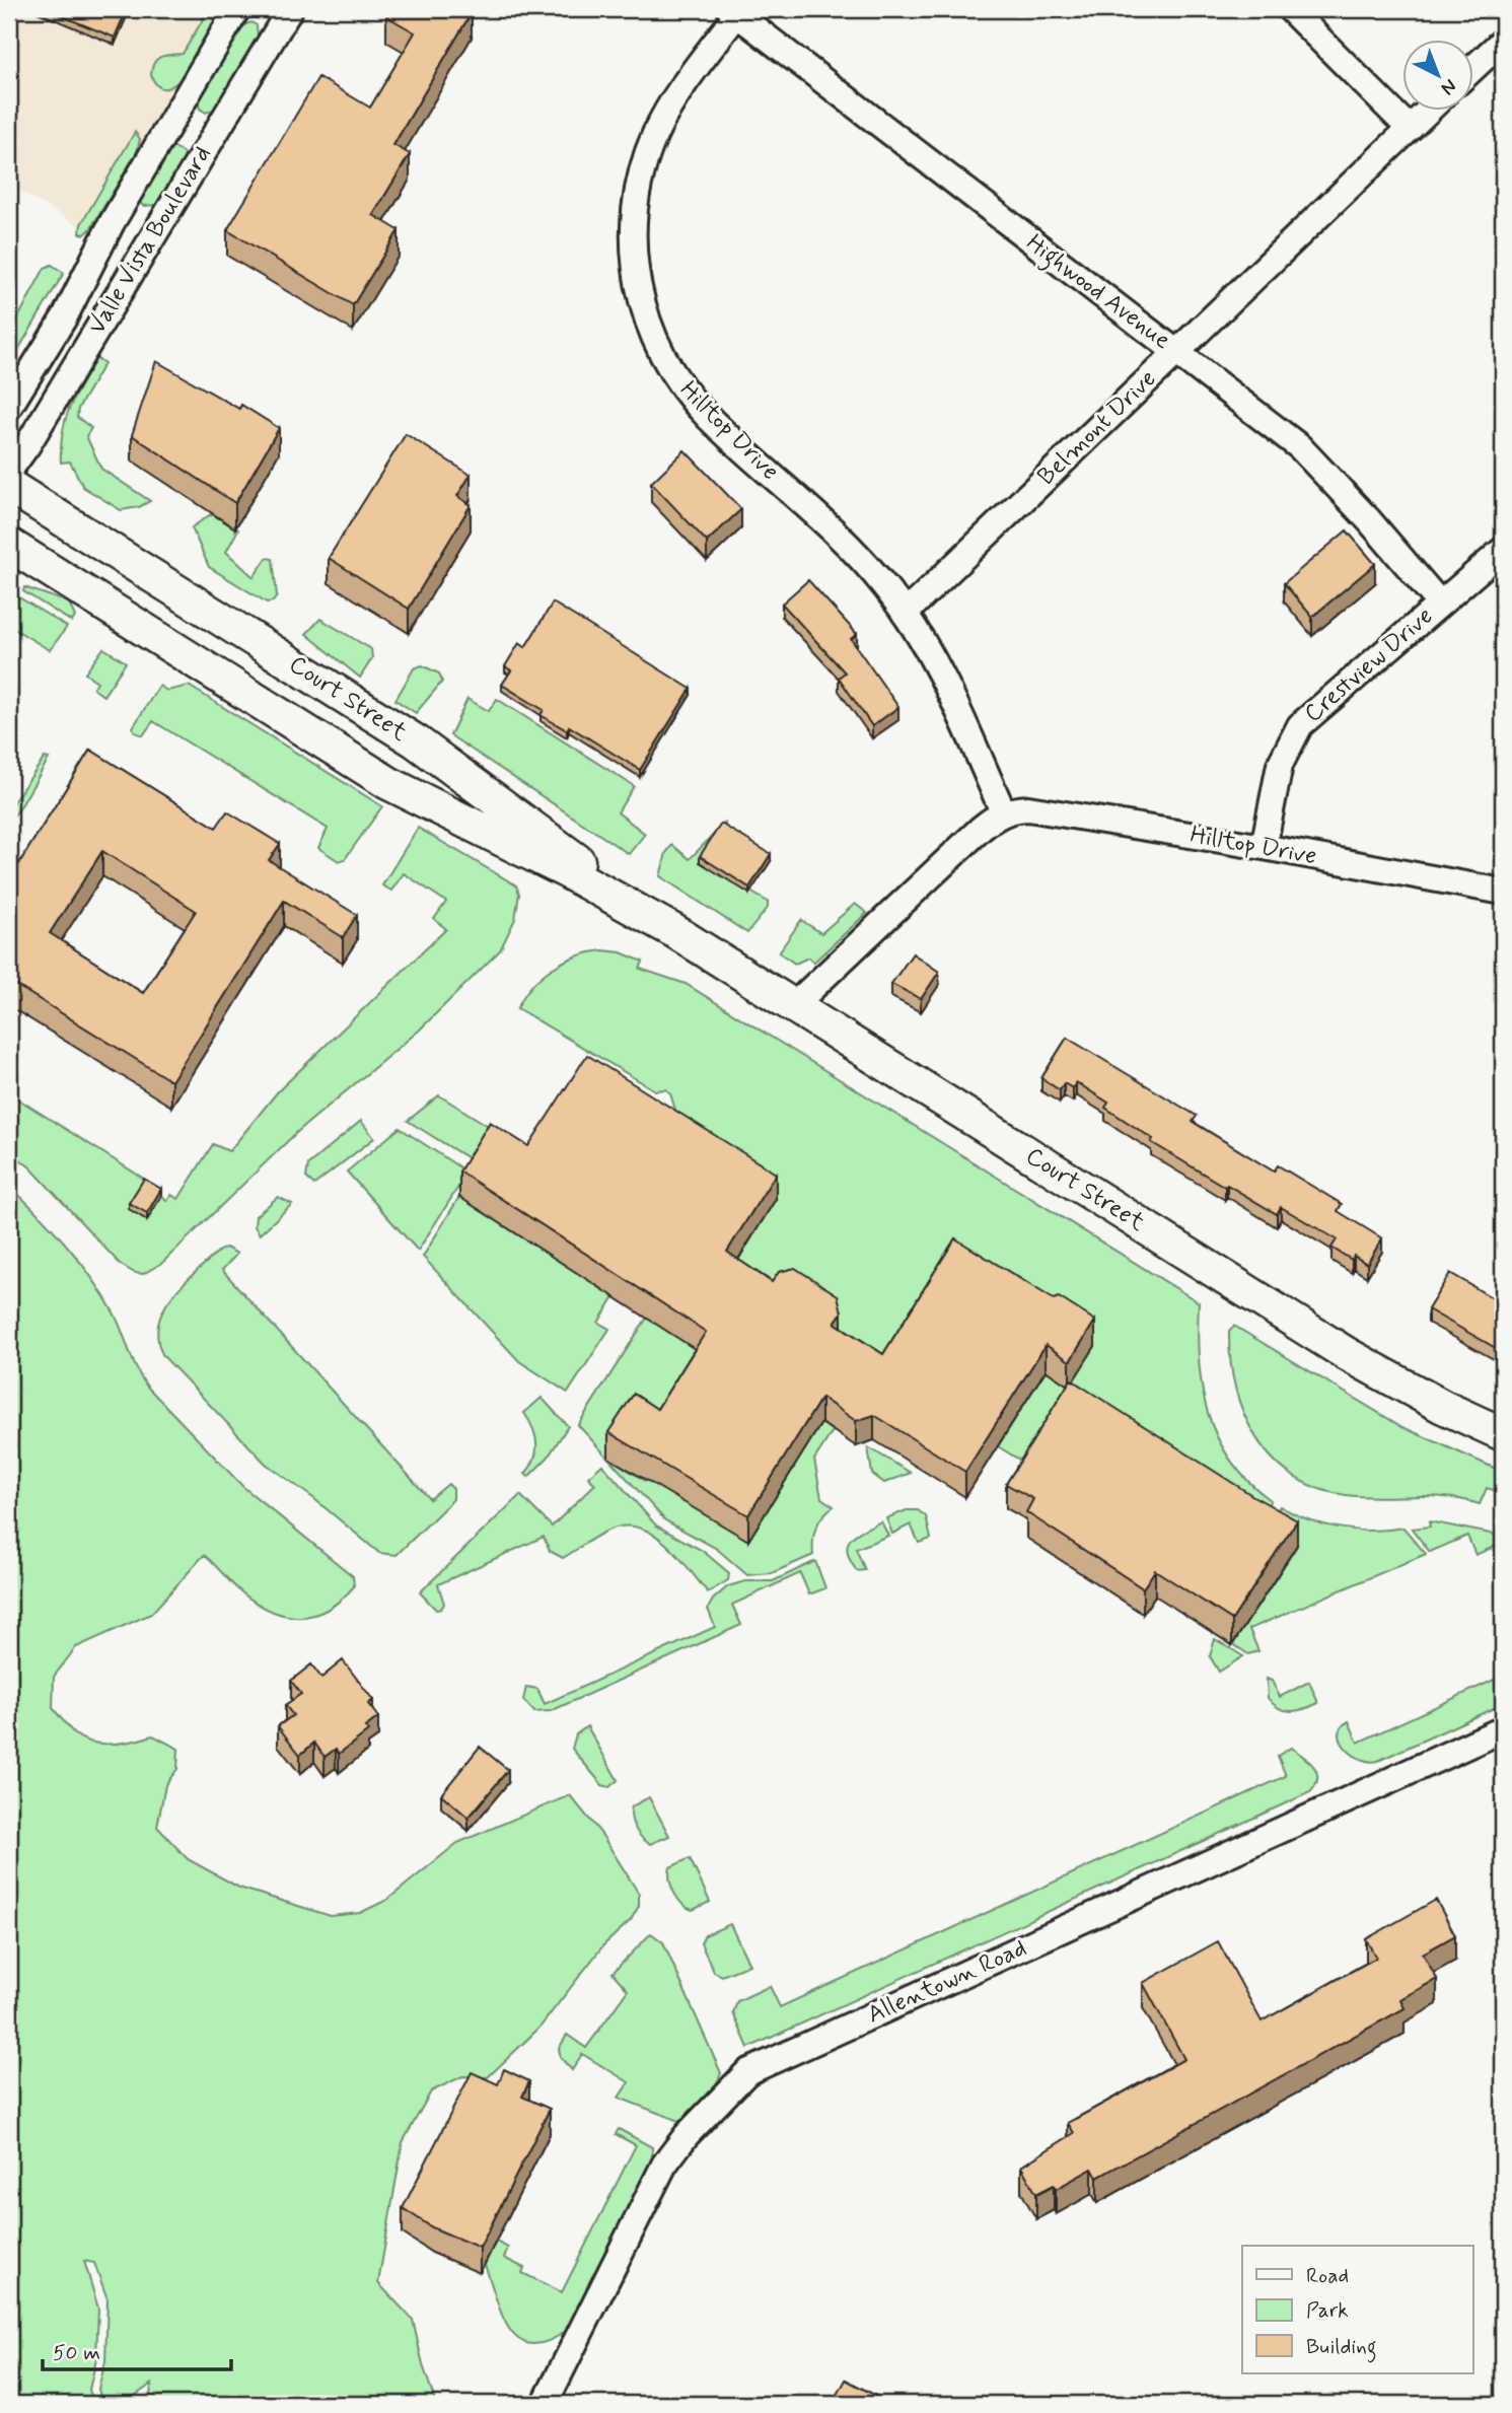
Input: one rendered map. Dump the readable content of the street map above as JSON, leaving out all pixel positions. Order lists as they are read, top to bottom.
{
  "streets": {
    "main road": ["Court Street"],
    "street": [
      "Valle Vista Boulevard",
      "Highwood Avenue",
      "Belmont Drive",
      "Hilltop Drive",
      "Crestview Drive",
      "Allentown Road"
    ]
  },
  "crossings": [
    ["Highwood Avenue", "Belmont Drive"],
    ["Highwood Avenue", "Hilltop Drive"],
    ["Highwood Avenue", "Crestview Drive"],
    ["Belmont Drive", "Hilltop Drive"],
    ["Hilltop Drive", "Crestview Drive"]
  ],
  "legend": ["Road", "Park", "Building"],
  "scale_bar": "50 m",
  "north": "bottom right"
}
